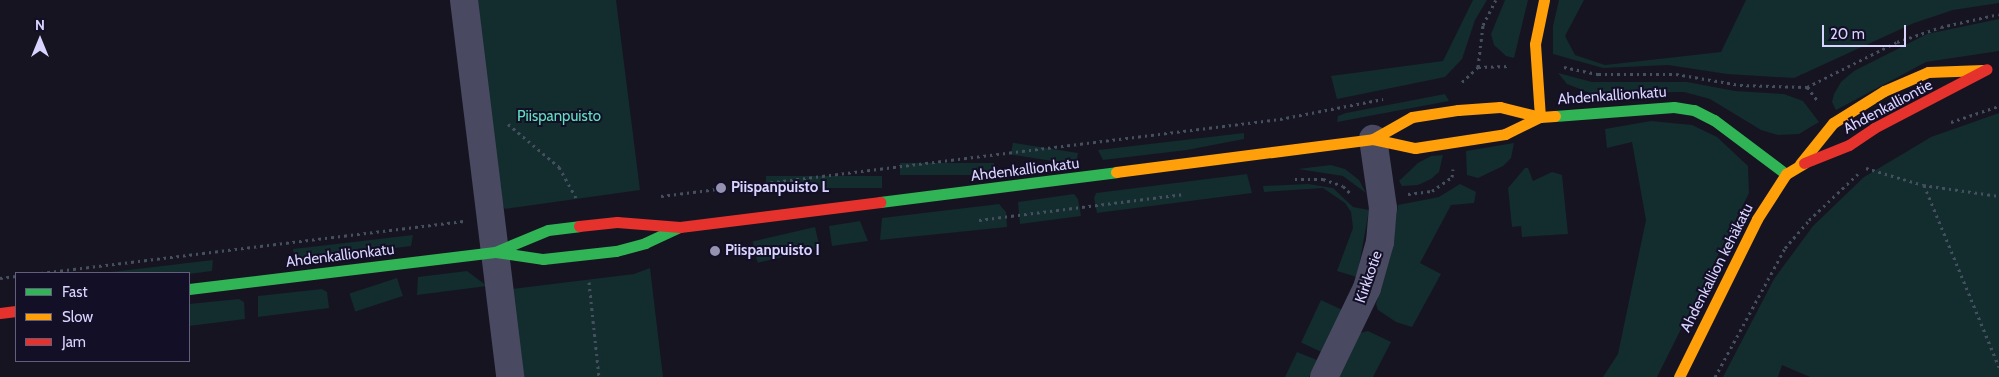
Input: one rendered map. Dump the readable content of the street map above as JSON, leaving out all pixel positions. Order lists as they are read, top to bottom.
{
  "streets": {
    "street": [
      "Ahdenkallionkatu",
      "Ahdenkalliontie",
      "Ahdenkallion kehäkatu",
      "Kirkkotie"
    ]
  },
  "crossings": [
    ["Ahdenkallionkatu", "Ahdenkalliontie"],
    ["Ahdenkallionkatu", "Ahdenkallion kehäkatu"],
    ["Ahdenkallionkatu", "Kirkkotie"],
    ["Ahdenkalliontie", "Ahdenkallion kehäkatu"]
  ],
  "parks": ["Piispanpuisto"],
  "places": ["Piispanpuisto L", "Piispanpuisto I"],
  "legend": ["Fast", "Slow", "Jam"],
  "scale_bar": "20 m",
  "north": "top"
}
